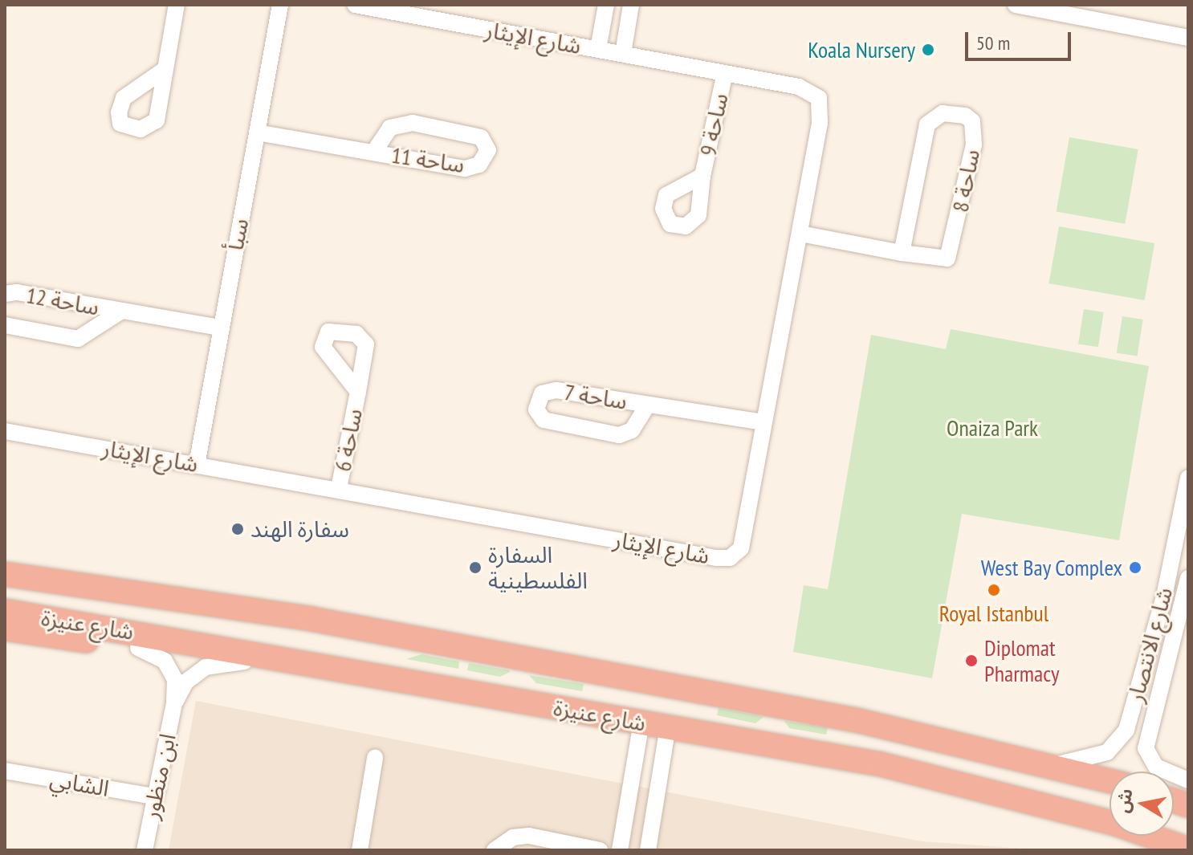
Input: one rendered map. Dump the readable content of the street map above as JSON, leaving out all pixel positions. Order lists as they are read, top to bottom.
{
  "streets": {
    "highway": ["شارع عنيزة"],
    "street": [
      "شارع الإيثار",
      "ساحة 9",
      "ساحة 11",
      "ساحة 8",
      "سبأ",
      "ساحة 12",
      "ساحة 7",
      "ساحة 6",
      "شارع الانتصار",
      "ابن منظور",
      "الشابي"
    ]
  },
  "crossings": [
    ["شارع الإيثار", "ساحة 9"],
    ["شارع الإيثار", "ساحة 8"],
    ["شارع الإيثار", "سبأ"],
    ["شارع الإيثار", "ساحة 7"],
    ["شارع الإيثار", "ساحة 6"],
    ["ساحة 11", "سبأ"],
    ["سبأ", "ساحة 12"],
    ["شارع عنيزة", "شارع الانتصار"],
    ["ابن منظور", "الشابي"]
  ],
  "parks": ["Onaiza Park"],
  "places": [
    "Koala Nursery",
    "سفارة الهند",
    "السفارة الفلسطينية",
    "West Bay Complex",
    "Royal Istanbul",
    "Diplomat Pharmacy"
  ],
  "scale_bar": "50 m",
  "north": "left"
}
